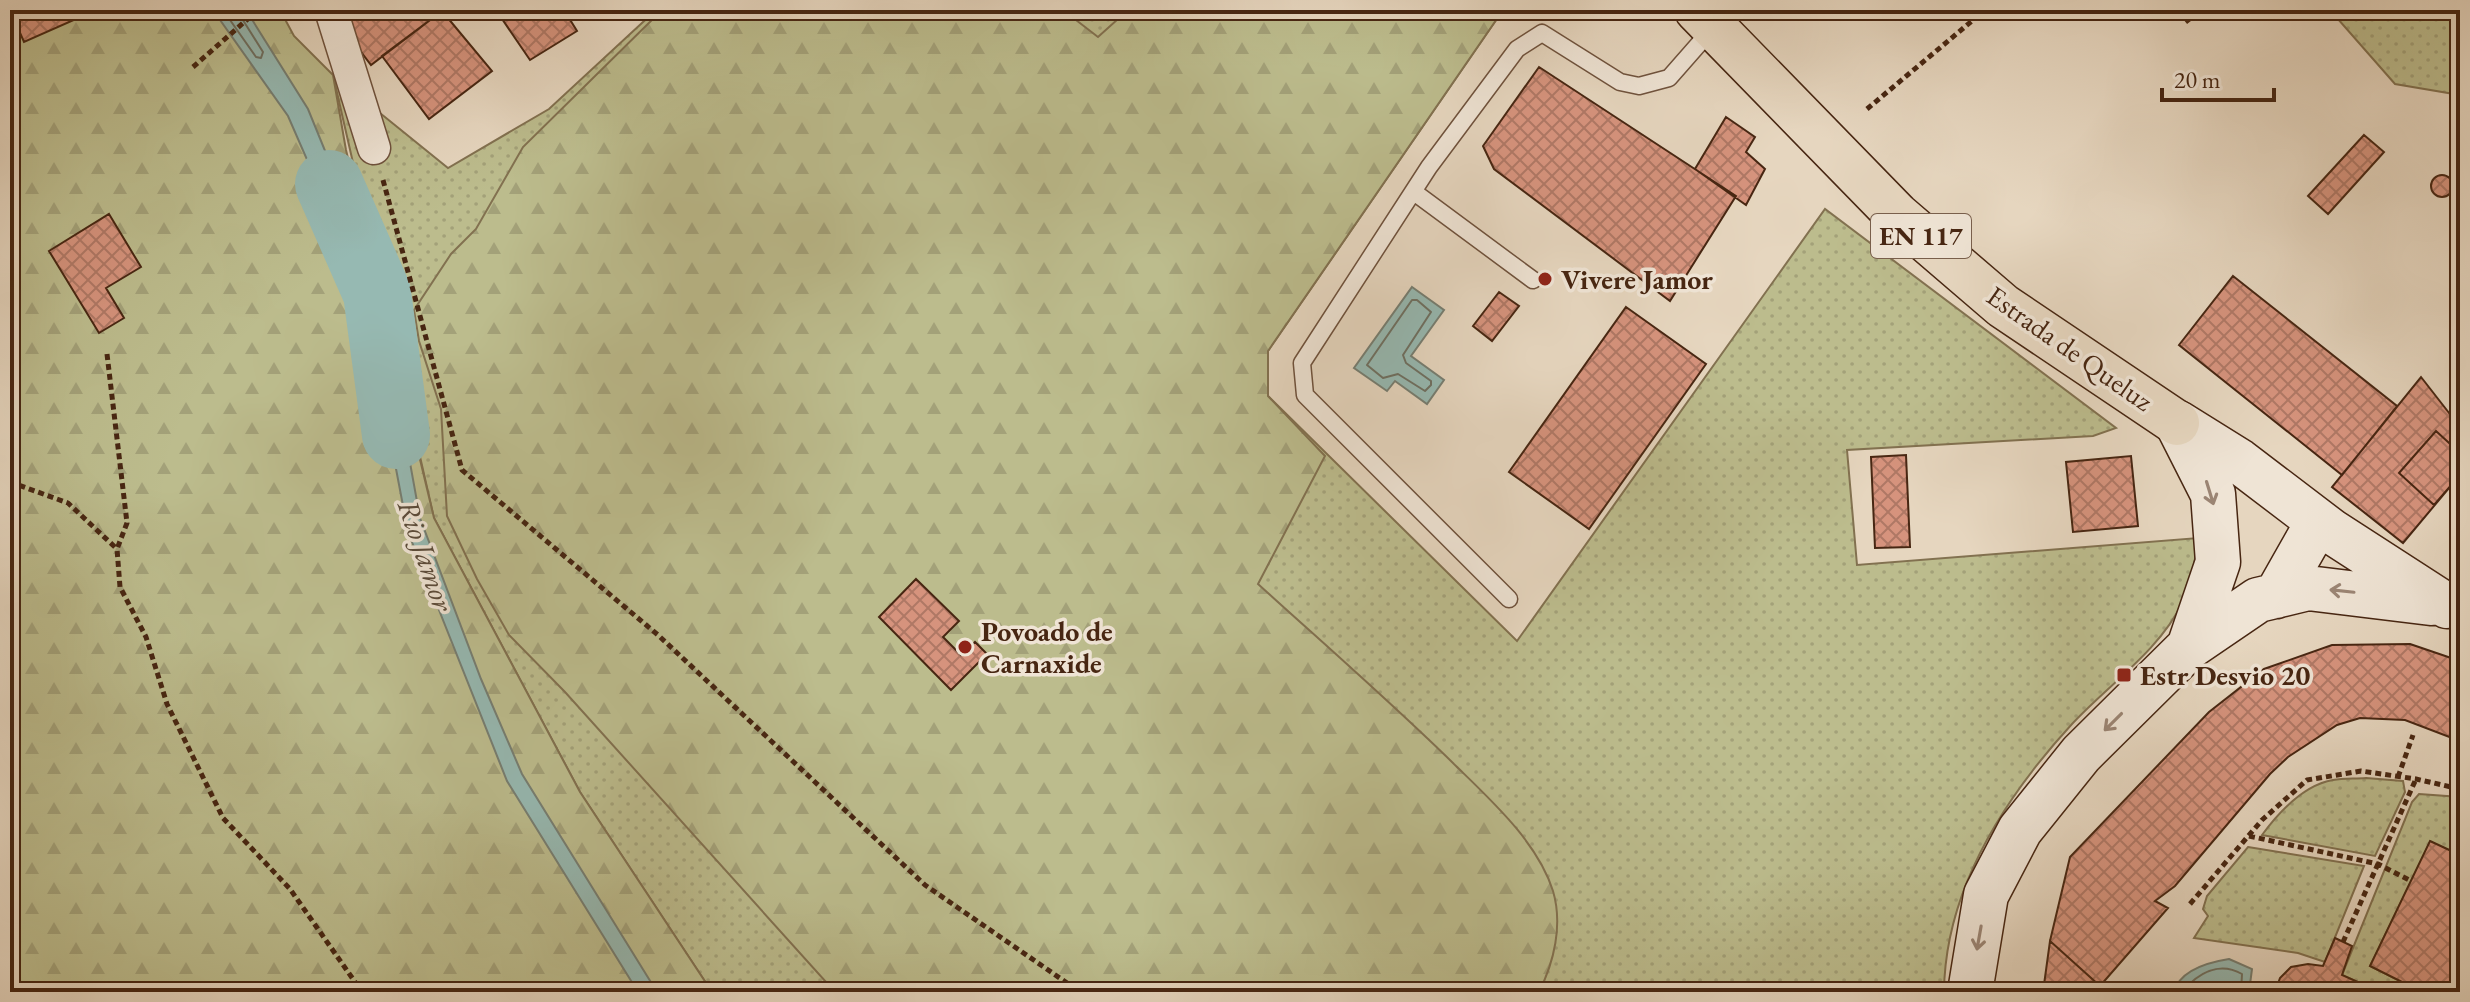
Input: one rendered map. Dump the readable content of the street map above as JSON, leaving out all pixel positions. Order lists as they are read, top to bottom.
{
  "streets": {
    "main road": ["EN 117", "Estrada de Queluz"]
  },
  "water": ["Rio Jamor"],
  "places": {
    "other": ["Vivere Jamor", "Povoado de Carnaxide"],
    "transit": ["Estr Desvio 20"]
  },
  "scale_bar": "20 m"
}
